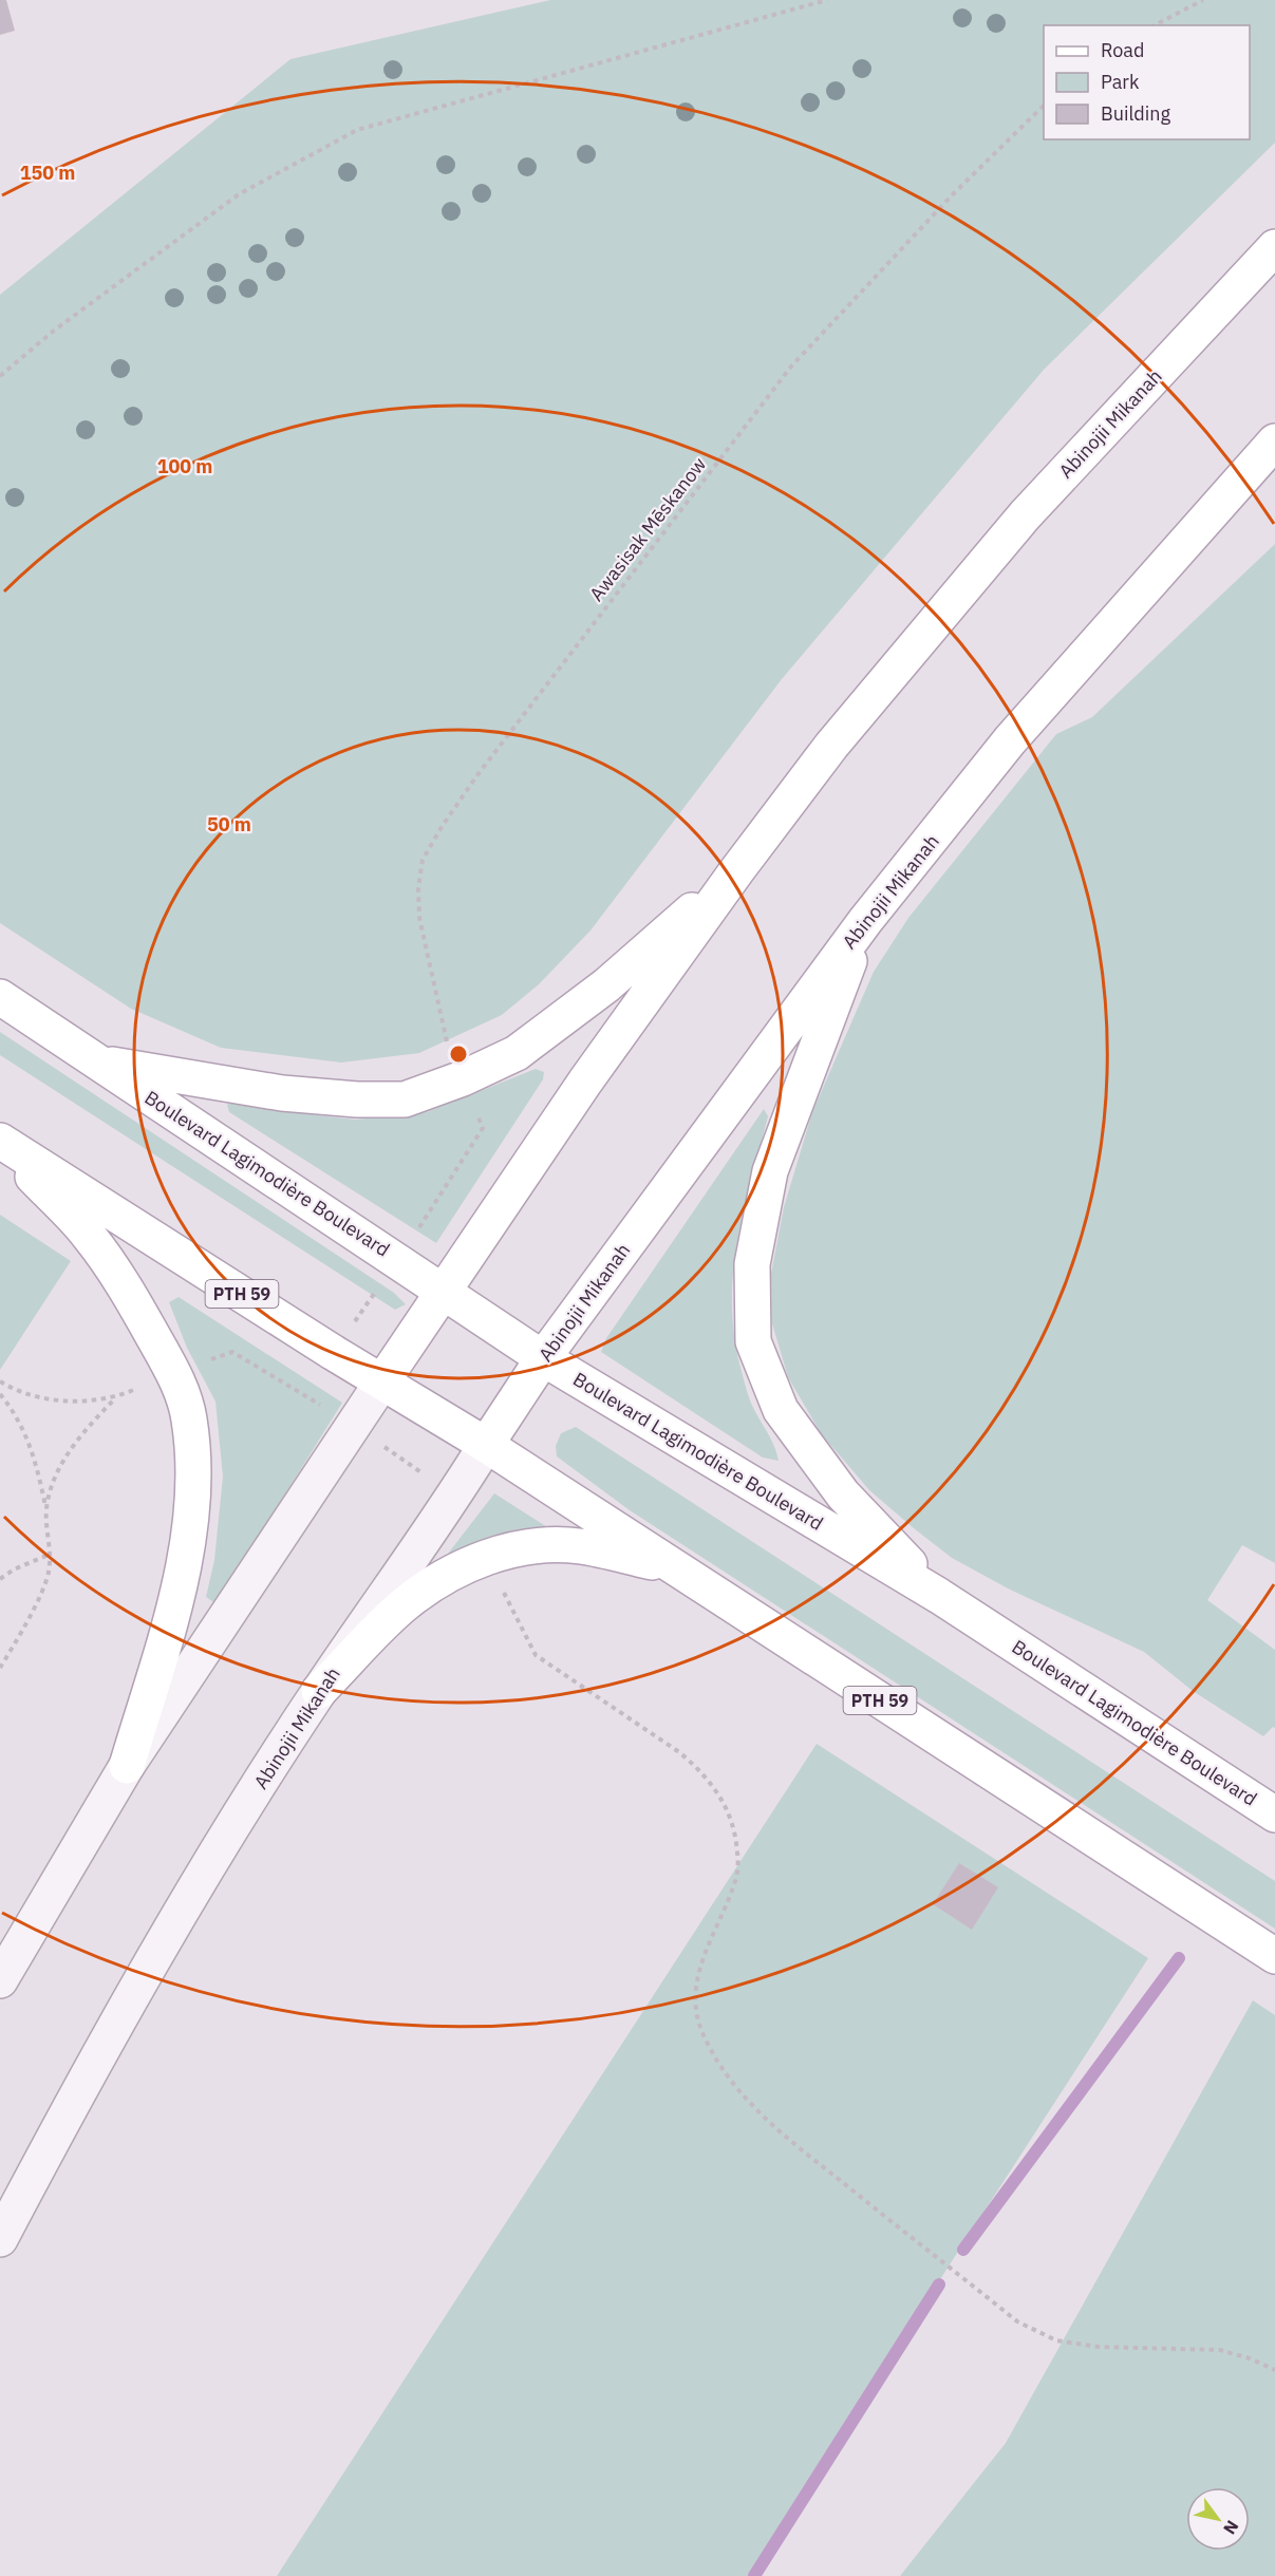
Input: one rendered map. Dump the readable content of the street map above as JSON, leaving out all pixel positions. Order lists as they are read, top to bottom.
{
  "streets": {
    "main road": ["Abinojii Mikanah", "Boulevard Lagimodière Boulevard", "PTH 59"],
    "path": ["Awasisak Mēskanow"]
  },
  "crossings": [
    ["Abinojii Mikanah", "Boulevard Lagimodière Boulevard"],
    ["Abinojii Mikanah", "PTH 59"]
  ],
  "legend": ["Road", "Park", "Building"],
  "north": "bottom right",
  "rings": ["150 m", "100 m", "50 m"]
}
